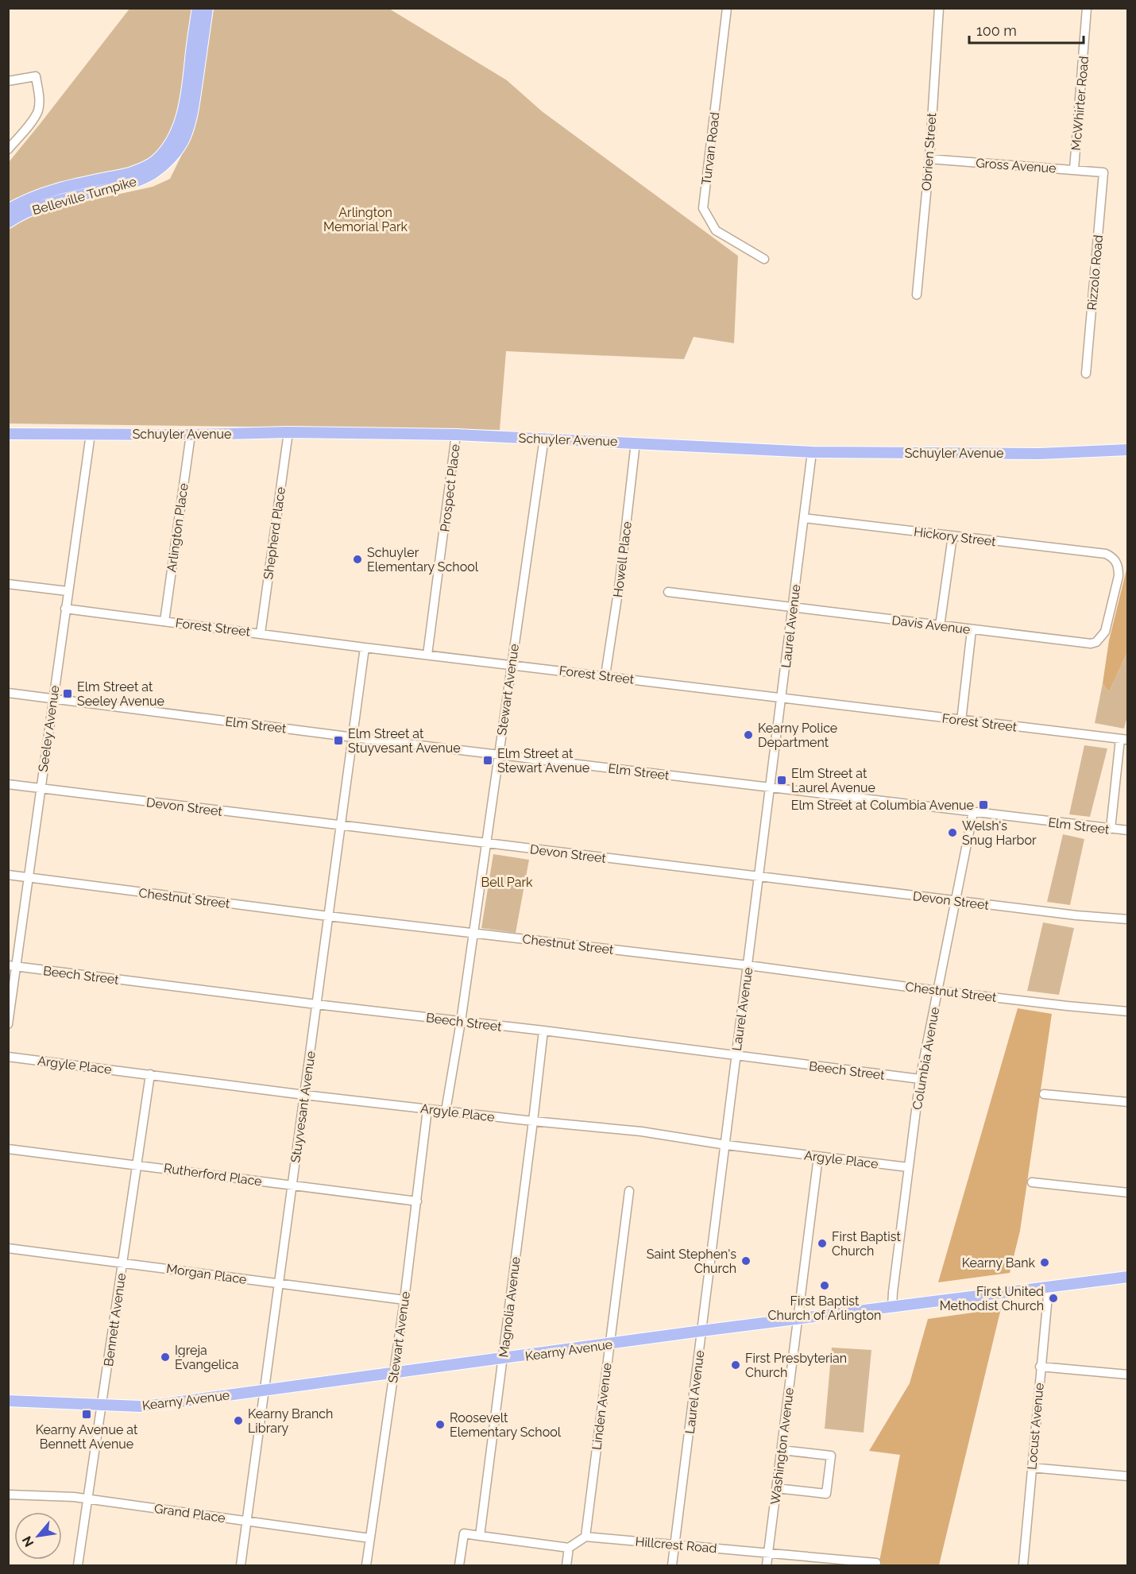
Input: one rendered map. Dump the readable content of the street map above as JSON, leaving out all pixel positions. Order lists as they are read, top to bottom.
{
  "streets": {
    "main road": ["Belleville Turnpike", "Schuyler Avenue", "Kearny Avenue"],
    "street": [
      "McWhirter Road",
      "Turvan Road",
      "Obrien Street",
      "Gross Avenue",
      "Rizzolo Road",
      "Prospect Place",
      "Arlington Place",
      "Shepherd Place",
      "Hickory Street",
      "Howell Place",
      "Davis Avenue",
      "Laurel Avenue",
      "Forest Street",
      "Stewart Avenue",
      "Elm Street",
      "Seeley Avenue",
      "Devon Street",
      "Chestnut Street",
      "Beech Street",
      "Columbia Avenue",
      "Argyle Place",
      "Stuyvesant Avenue",
      "Rutherford Place",
      "Morgan Place",
      "Magnolia Avenue",
      "Bennett Avenue",
      "Linden Avenue",
      "Locust Avenue",
      "Washington Avenue",
      "Grand Place",
      "Hillcrest Road"
    ]
  },
  "crossings": [
    ["McWhirter Road", "Gross Avenue"],
    ["Obrien Street", "Gross Avenue"],
    ["Gross Avenue", "Rizzolo Road"],
    ["Schuyler Avenue", "Prospect Place"],
    ["Schuyler Avenue", "Arlington Place"],
    ["Schuyler Avenue", "Shepherd Place"],
    ["Schuyler Avenue", "Howell Place"],
    ["Schuyler Avenue", "Laurel Avenue"],
    ["Schuyler Avenue", "Stewart Avenue"],
    ["Schuyler Avenue", "Seeley Avenue"],
    ["Prospect Place", "Forest Street"],
    ["Arlington Place", "Forest Street"],
    ["Shepherd Place", "Forest Street"],
    ["Hickory Street", "Davis Avenue"],
    ["Hickory Street", "Laurel Avenue"],
    ["Howell Place", "Forest Street"],
    ["Davis Avenue", "Laurel Avenue"],
    ["Laurel Avenue", "Forest Street"],
    ["Laurel Avenue", "Elm Street"],
    ["Laurel Avenue", "Devon Street"],
    ["Laurel Avenue", "Chestnut Street"],
    ["Laurel Avenue", "Beech Street"],
    ["Laurel Avenue", "Argyle Place"],
    ["Laurel Avenue", "Kearny Avenue"],
    ["Laurel Avenue", "Hillcrest Road"],
    ["Forest Street", "Stewart Avenue"],
    ["Forest Street", "Seeley Avenue"],
    ["Forest Street", "Stuyvesant Avenue"],
    ["Stewart Avenue", "Elm Street"],
    ["Stewart Avenue", "Devon Street"],
    ["Stewart Avenue", "Chestnut Street"],
    ["Stewart Avenue", "Beech Street"],
    ["Stewart Avenue", "Argyle Place"],
    ["Stewart Avenue", "Rutherford Place"],
    ["Stewart Avenue", "Morgan Place"],
    ["Stewart Avenue", "Kearny Avenue"],
    ["Stewart Avenue", "Grand Place"],
    ["Elm Street", "Seeley Avenue"],
    ["Elm Street", "Columbia Avenue"],
    ["Elm Street", "Stuyvesant Avenue"],
    ["Seeley Avenue", "Devon Street"],
    ["Seeley Avenue", "Chestnut Street"],
    ["Seeley Avenue", "Beech Street"],
    ["Devon Street", "Columbia Avenue"],
    ["Devon Street", "Stuyvesant Avenue"],
    ["Chestnut Street", "Columbia Avenue"],
    ["Chestnut Street", "Stuyvesant Avenue"],
    ["Beech Street", "Columbia Avenue"],
    ["Beech Street", "Stuyvesant Avenue"],
    ["Beech Street", "Magnolia Avenue"],
    ["Columbia Avenue", "Argyle Place"],
    ["Columbia Avenue", "Kearny Avenue"],
    ["Argyle Place", "Stuyvesant Avenue"],
    ["Argyle Place", "Magnolia Avenue"],
    ["Argyle Place", "Bennett Avenue"],
    ["Argyle Place", "Washington Avenue"],
    ["Stuyvesant Avenue", "Rutherford Place"],
    ["Stuyvesant Avenue", "Morgan Place"],
    ["Stuyvesant Avenue", "Kearny Avenue"],
    ["Stuyvesant Avenue", "Grand Place"],
    ["Rutherford Place", "Bennett Avenue"],
    ["Morgan Place", "Bennett Avenue"],
    ["Magnolia Avenue", "Kearny Avenue"],
    ["Bennett Avenue", "Kearny Avenue"],
    ["Bennett Avenue", "Grand Place"],
    ["Kearny Avenue", "Linden Avenue"],
    ["Kearny Avenue", "Locust Avenue"],
    ["Kearny Avenue", "Washington Avenue"],
    ["Linden Avenue", "Hillcrest Road"],
    ["Washington Avenue", "Hillcrest Road"]
  ],
  "parks": ["Arlington Memorial Park", "Bell Park"],
  "places": {
    "other": [
      "Schuyler Elementary School",
      "Kearny Police Department",
      "Welsh's Snug Harbor",
      "First Baptist Church",
      "Saint Stephen's Church",
      "Kearny Bank",
      "First Baptist Church of Arlington",
      "First United Methodist Church",
      "Igreja Evangelica",
      "First Presbyterian Church",
      "Kearny Branch Library",
      "Roosevelt Elementary School"
    ],
    "transit": [
      "Elm Street at Seeley Avenue",
      "Elm Street at Stuyvesant Avenue",
      "Elm Street at Stewart Avenue",
      "Elm Street at Laurel Avenue",
      "Elm Street at Columbia Avenue",
      "Kearny Avenue at Bennett Avenue"
    ]
  },
  "scale_bar": "100 m",
  "north": "bottom left"
}
